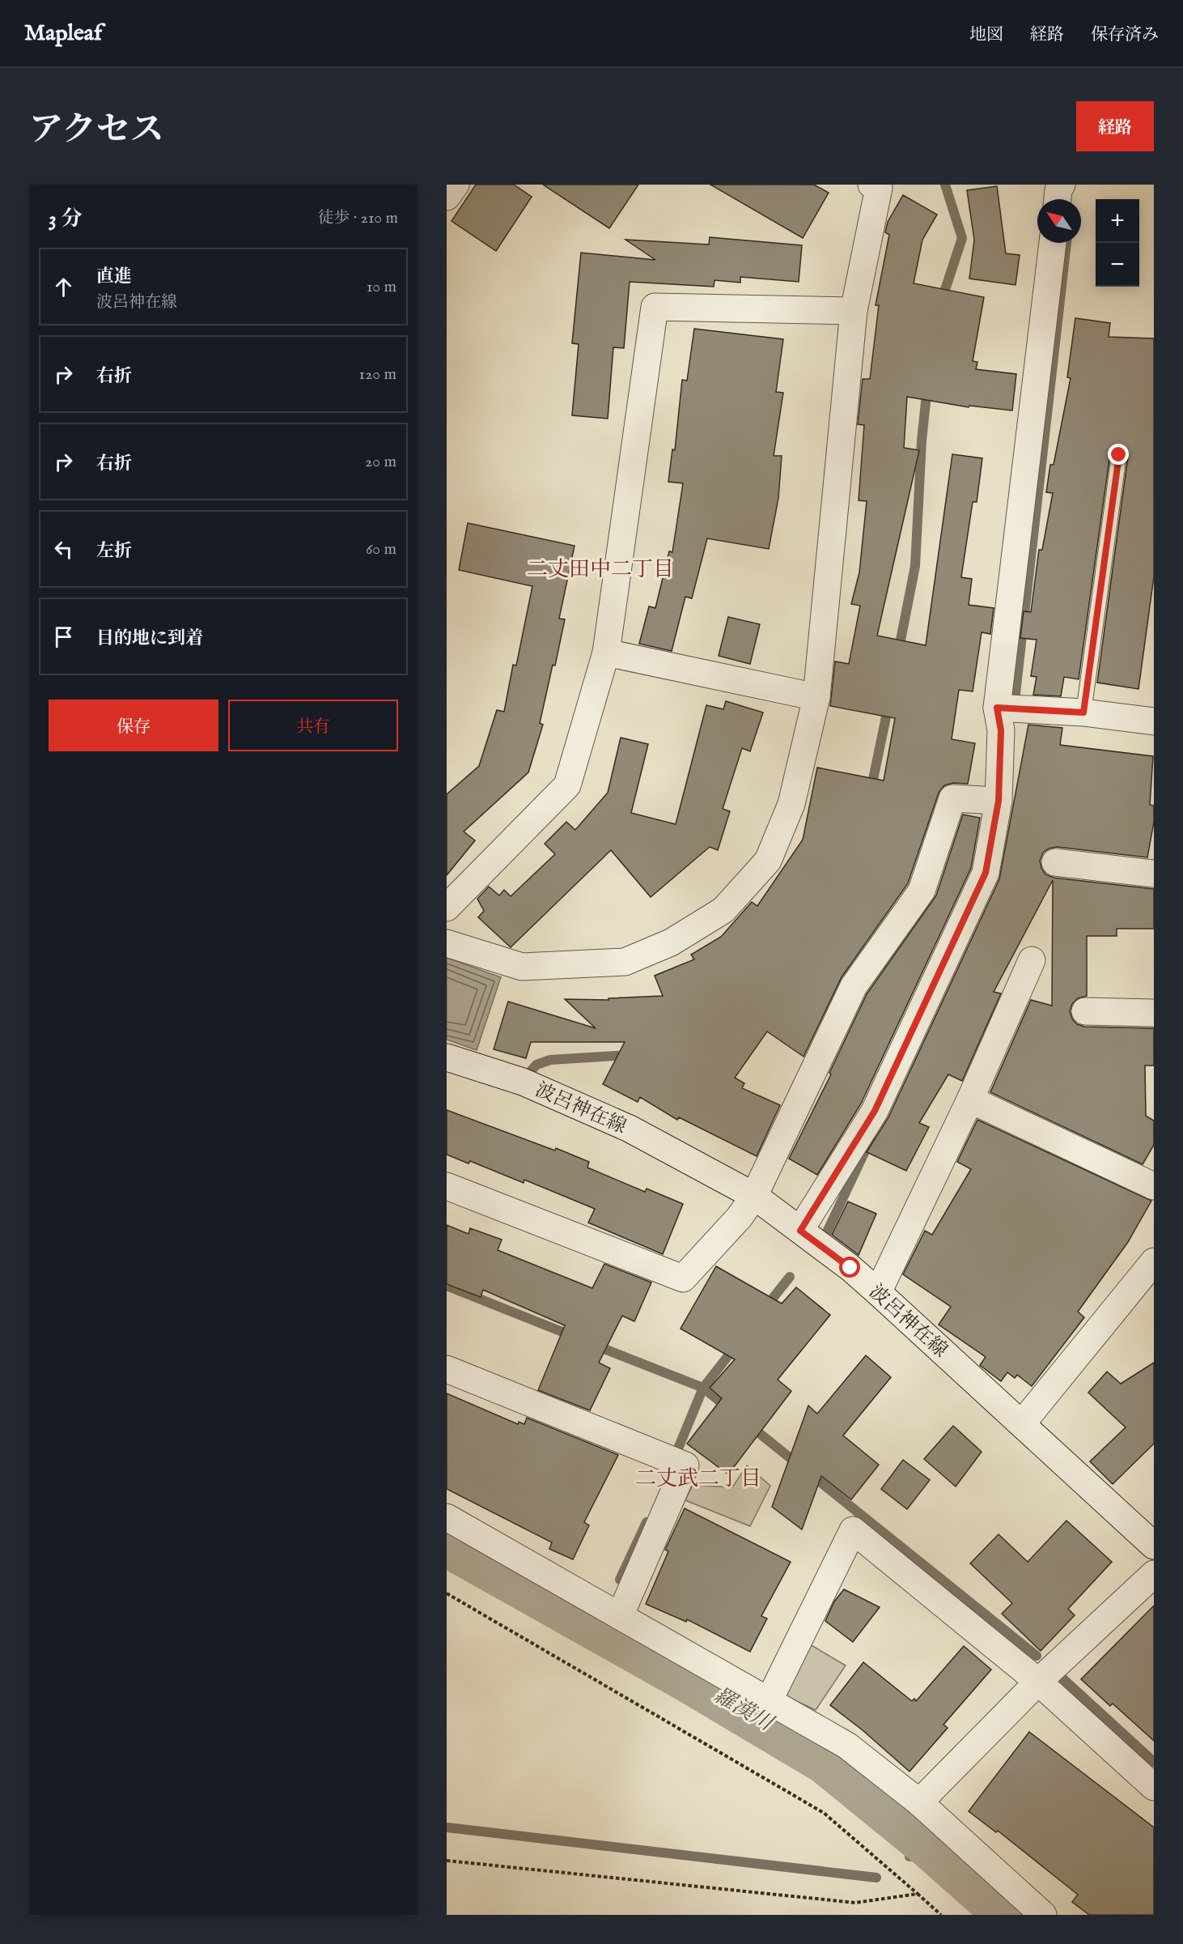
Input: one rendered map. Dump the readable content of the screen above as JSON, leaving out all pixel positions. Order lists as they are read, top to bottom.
{
  "streets": {
    "street": ["波呂神在線"]
  },
  "districts": ["二丈田中二丁目", "二丈武二丁目"],
  "water": ["羅漢川"],
  "north": "top left",
  "page": {
    "header": "Mapleaf",
    "nav": ["地図", "経路", "保存済み"],
    "title": "アクセス",
    "buttons": [
      "経路",
      ["保存", "共有"]
    ],
    "heading": ["3 分", "徒歩 · 210 m"],
    "map_buttons": ["+", "−"],
    "list": [
      ["直進", "波呂神在線", "10 m"],
      ["右折", "120 m"],
      ["右折", "20 m"],
      ["左折", "60 m"],
      "目的地に到着"
    ]
  }
}
